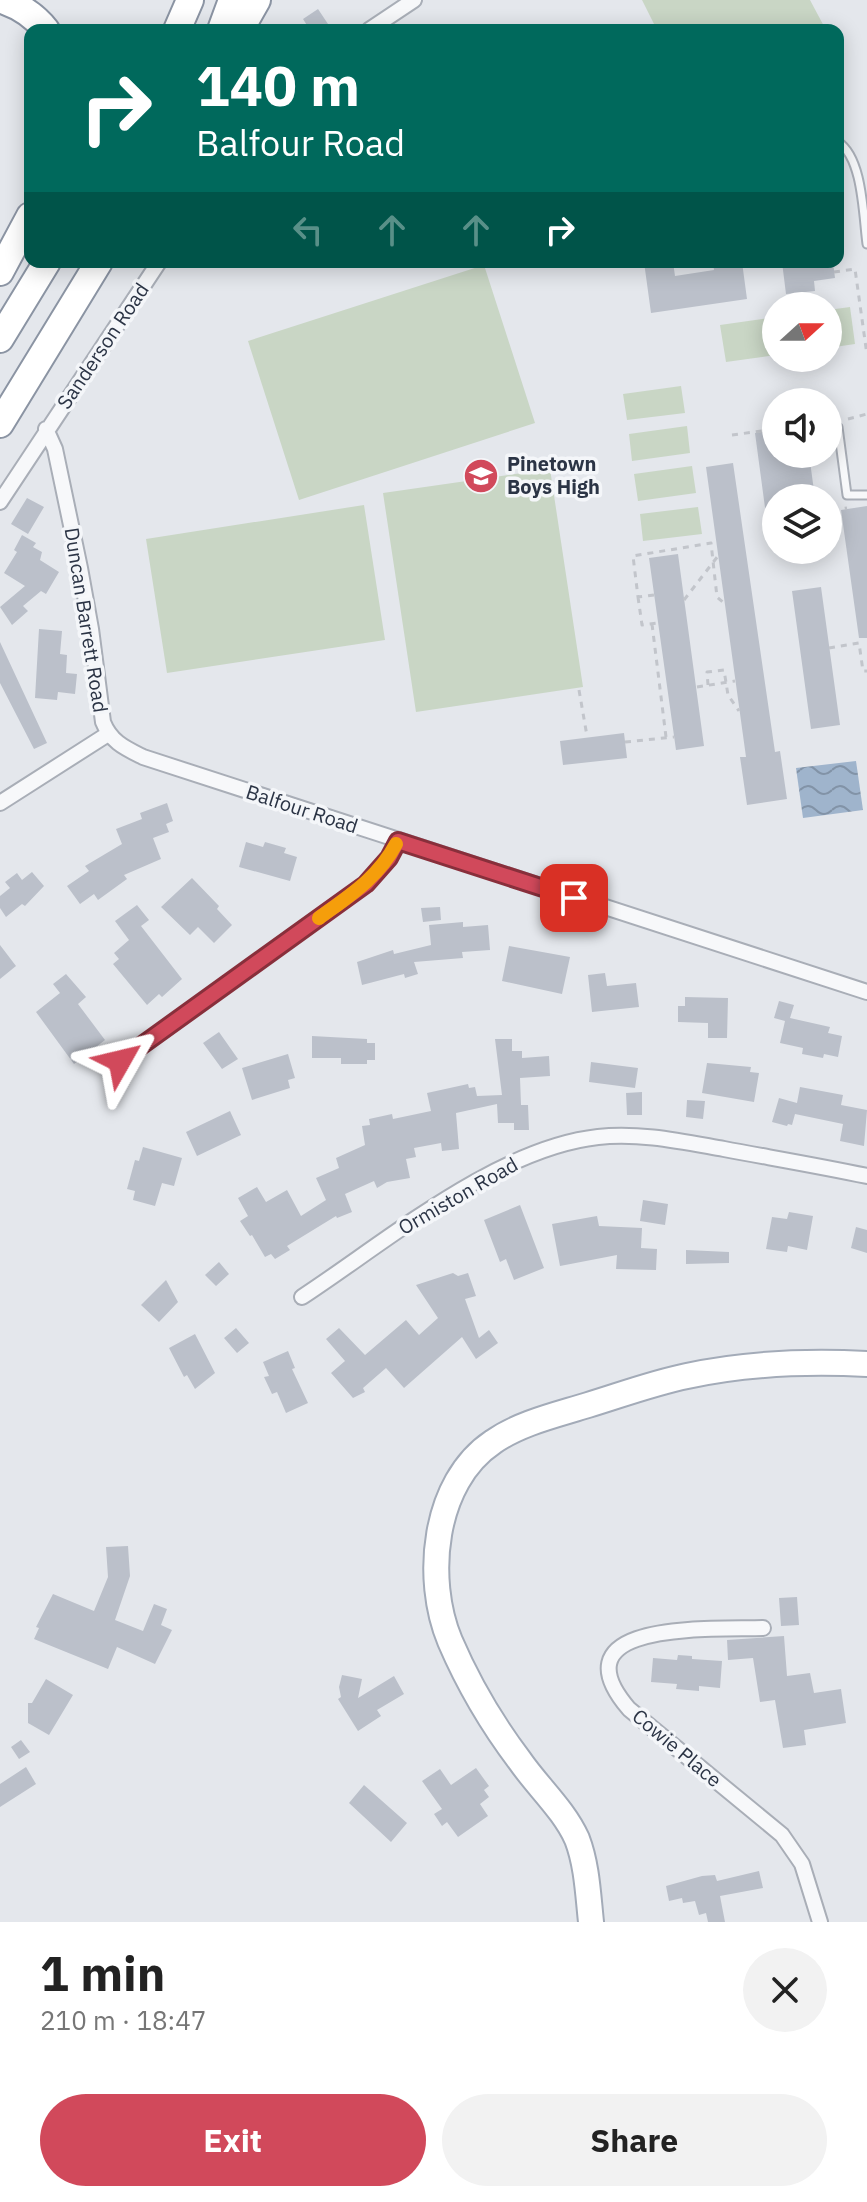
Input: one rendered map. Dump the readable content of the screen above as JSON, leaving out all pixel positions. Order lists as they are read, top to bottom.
{
  "streets": {
    "street": [
      "Sanderson Road",
      "Duncan Barrett Road",
      "Balfour Road",
      "Ormiston Road",
      "Cowie Place"
    ]
  },
  "crossings": [
    ["Sanderson Road", "Duncan Barrett Road"],
    ["Duncan Barrett Road", "Balfour Road"]
  ],
  "places": {
    "school or university": ["Pinetown Boys High"]
  },
  "north": "right",
  "page": {
    "turn": ["140 m", "Balfour Road"],
    "heading": ["1 min", "210 m · 18:47"],
    "buttons": ["Exit", "Share"]
  }
}
